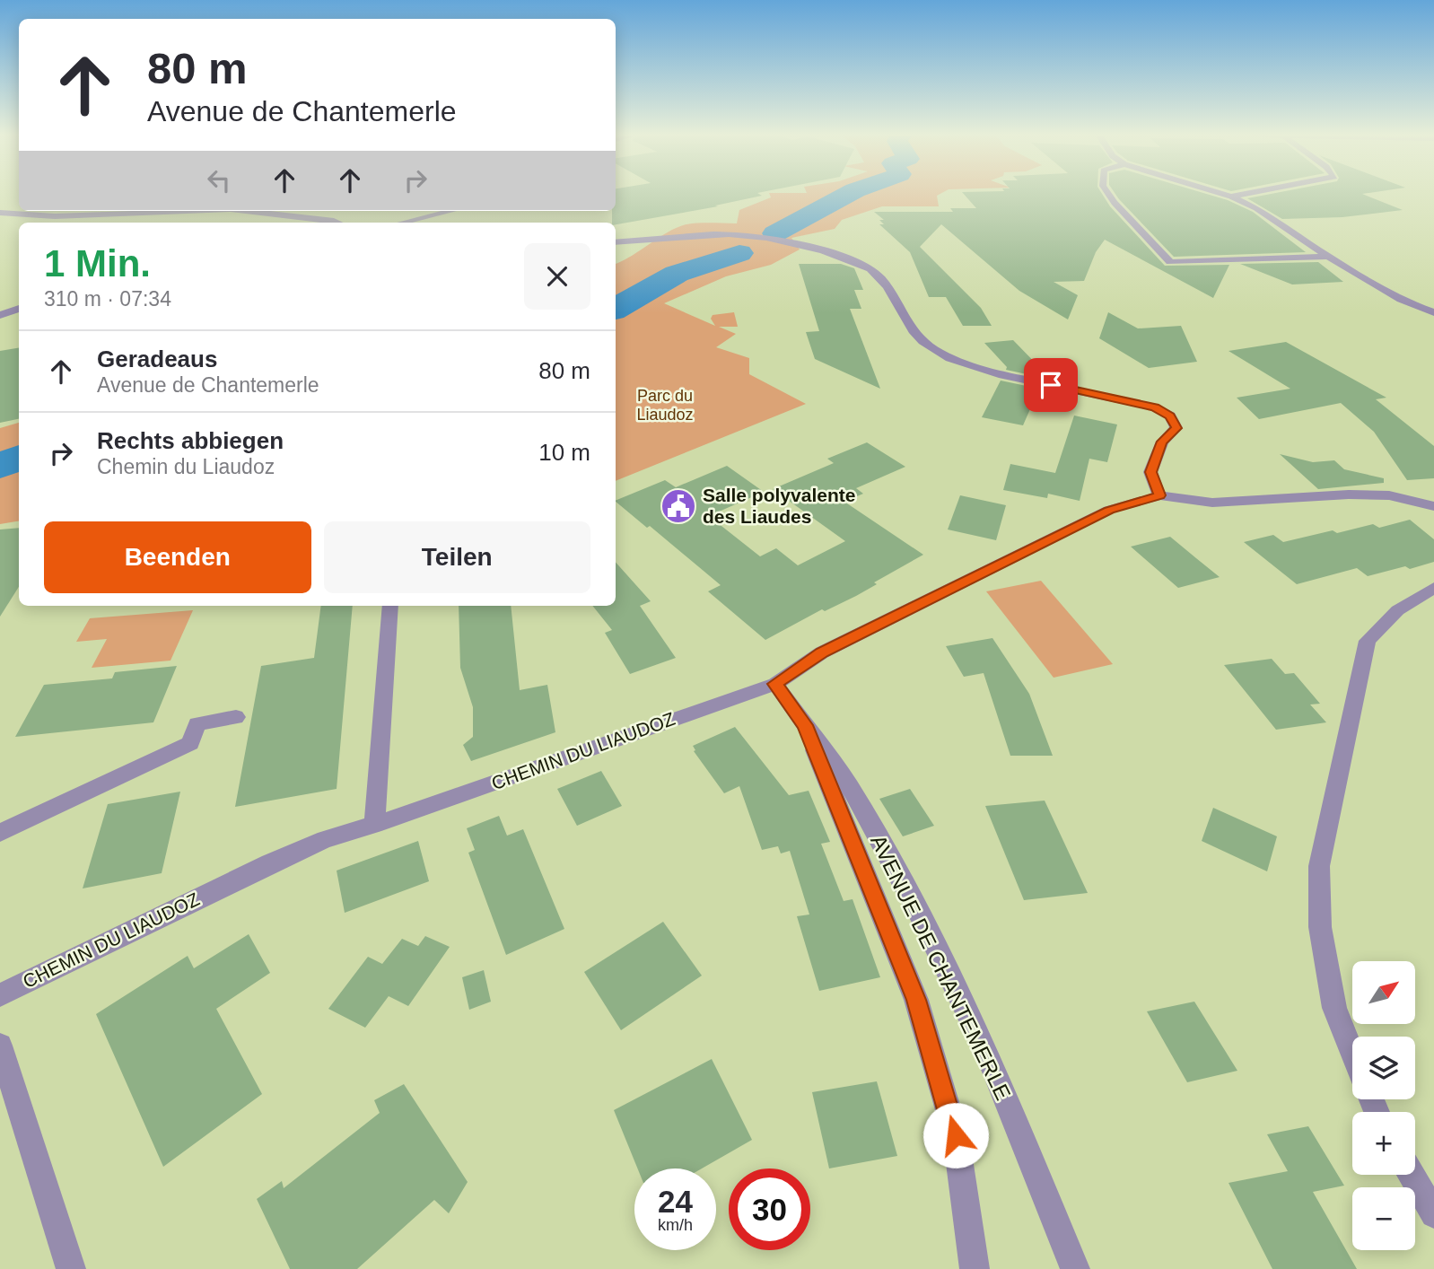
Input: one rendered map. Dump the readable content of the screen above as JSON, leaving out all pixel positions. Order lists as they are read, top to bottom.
{
  "streets": {
    "street": ["CHEMIN DU LIAUDOZ", "AVENUE DE CHANTEMERLE"]
  },
  "crossings": [
    ["CHEMIN DU LIAUDOZ", "AVENUE DE CHANTEMERLE"]
  ],
  "parks": ["Parc du Liaudoz"],
  "places": {
    "public building": ["Salle polyvalente des Liaudes"]
  },
  "north": "top right",
  "page": {
    "turn": ["80 m", "Avenue de Chantemerle"],
    "heading": ["1 Min.", "310 m · 07:34"],
    "list": [
      {
        "name": "Geradeaus",
        "note": "Avenue de Chantemerle",
        "value": "80 m"
      },
      {
        "name": "Rechts abbiegen",
        "note": "Chemin du Liaudoz",
        "value": "10 m"
      }
    ],
    "buttons": ["Beenden", "Teilen"],
    "map_buttons": ["+", "−"],
    "speed": "24 km/h",
    "limit": "30"
  }
}
